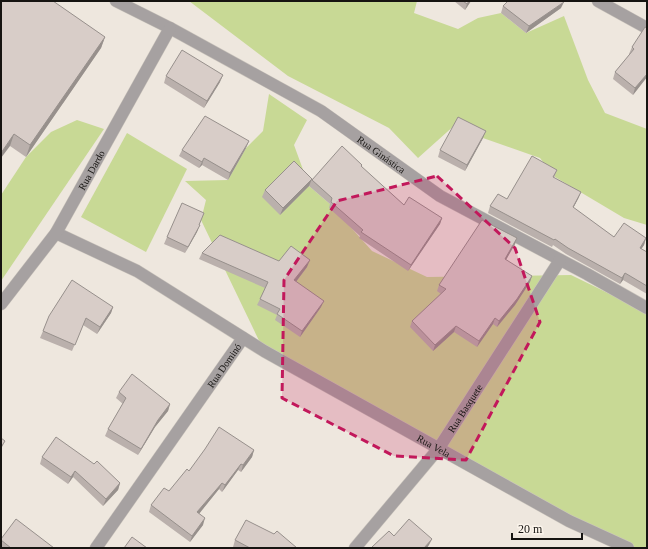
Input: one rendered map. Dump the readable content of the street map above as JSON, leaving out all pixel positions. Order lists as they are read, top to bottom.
{
  "streets": {
    "street": [
      "Rua Ginástica",
      "Rua Dardo",
      "Rua Dominó",
      "Rua Basquete",
      "Rua Vela"
    ]
  },
  "crossings": [
    ["Rua Ginástica", "Rua Dardo"],
    ["Rua Ginástica", "Rua Basquete"],
    ["Rua Dardo", "Rua Dominó"],
    ["Rua Dominó", "Rua Vela"],
    ["Rua Basquete", "Rua Vela"]
  ],
  "scale_bar": "20 m"
}
